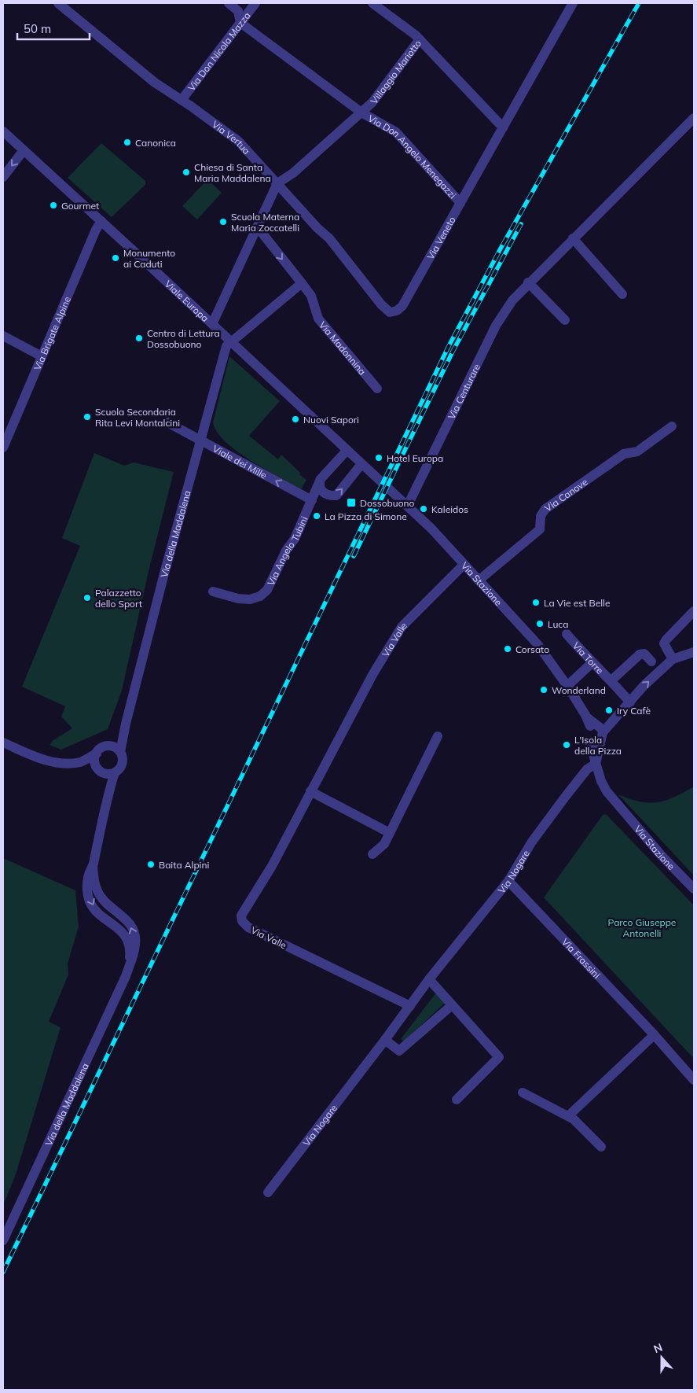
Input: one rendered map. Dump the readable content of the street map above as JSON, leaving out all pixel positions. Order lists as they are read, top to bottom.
{
  "streets": {
    "street": [
      "Via Don Nicola Mazza",
      "Villaggio Mariotto",
      "Via Vertua",
      "Via Don Angelo Menegazzi",
      "Via Veneto",
      "Viale Europa",
      "Via Brigate Alpine",
      "Via Madonnina",
      "Via Centurare",
      "Viale dei Mille",
      "Via Canove",
      "Via della Maddalena",
      "Via Angelo Tubini",
      "Via Stazione",
      "Via Valle",
      "Via Torre",
      "Via Nogare",
      "Via Frassini"
    ]
  },
  "crossings": [
    ["Via Don Nicola Mazza", "Villaggio Mariotto"],
    ["Via Don Nicola Mazza", "Via Vertua"],
    ["Villaggio Mariotto", "Via Vertua"],
    ["Villaggio Mariotto", "Via Don Angelo Menegazzi"],
    ["Villaggio Mariotto", "Via Veneto"],
    ["Via Vertua", "Via Veneto"],
    ["Via Don Angelo Menegazzi", "Via Veneto"],
    ["Viale Europa", "Via Brigate Alpine"],
    ["Viale Europa", "Via della Maddalena"],
    ["Viale Europa", "Via Stazione"],
    ["Via Centurare", "Via Stazione"],
    ["Viale dei Mille", "Via della Maddalena"],
    ["Viale dei Mille", "Via Angelo Tubini"],
    ["Via Canove", "Via Stazione"],
    ["Via Stazione", "Via Valle"],
    ["Via Stazione", "Via Nogare"],
    ["Via Valle", "Via Nogare"],
    ["Via Nogare", "Via Frassini"]
  ],
  "one_way": ["Via Madonnina", "Viale dei Mille"],
  "parks": ["Parco Giuseppe Antonelli"],
  "places": {
    "other": [
      "Canonica",
      "Chiesa di Santa Maria Maddalena",
      "Gourmet",
      "Scuola Materna Maria Zoccatelli",
      "Monumento ai Caduti",
      "Centro di Lettura Dossobuono",
      "Scuola Secondaria Rita Levi Montalcini",
      "Nuovi Sapori",
      "Hotel Europa",
      "Kaleidos",
      "La Pizza di Simone",
      "Palazzetto dello Sport",
      "La Vie est Belle",
      "Luca",
      "Corsato",
      "Wonderland",
      "Iry Cafè",
      "L'Isola della Pizza",
      "Baita Alpini"
    ],
    "transit": ["Dossobuono"]
  },
  "scale_bar": "50 m",
  "north": "top"
}
